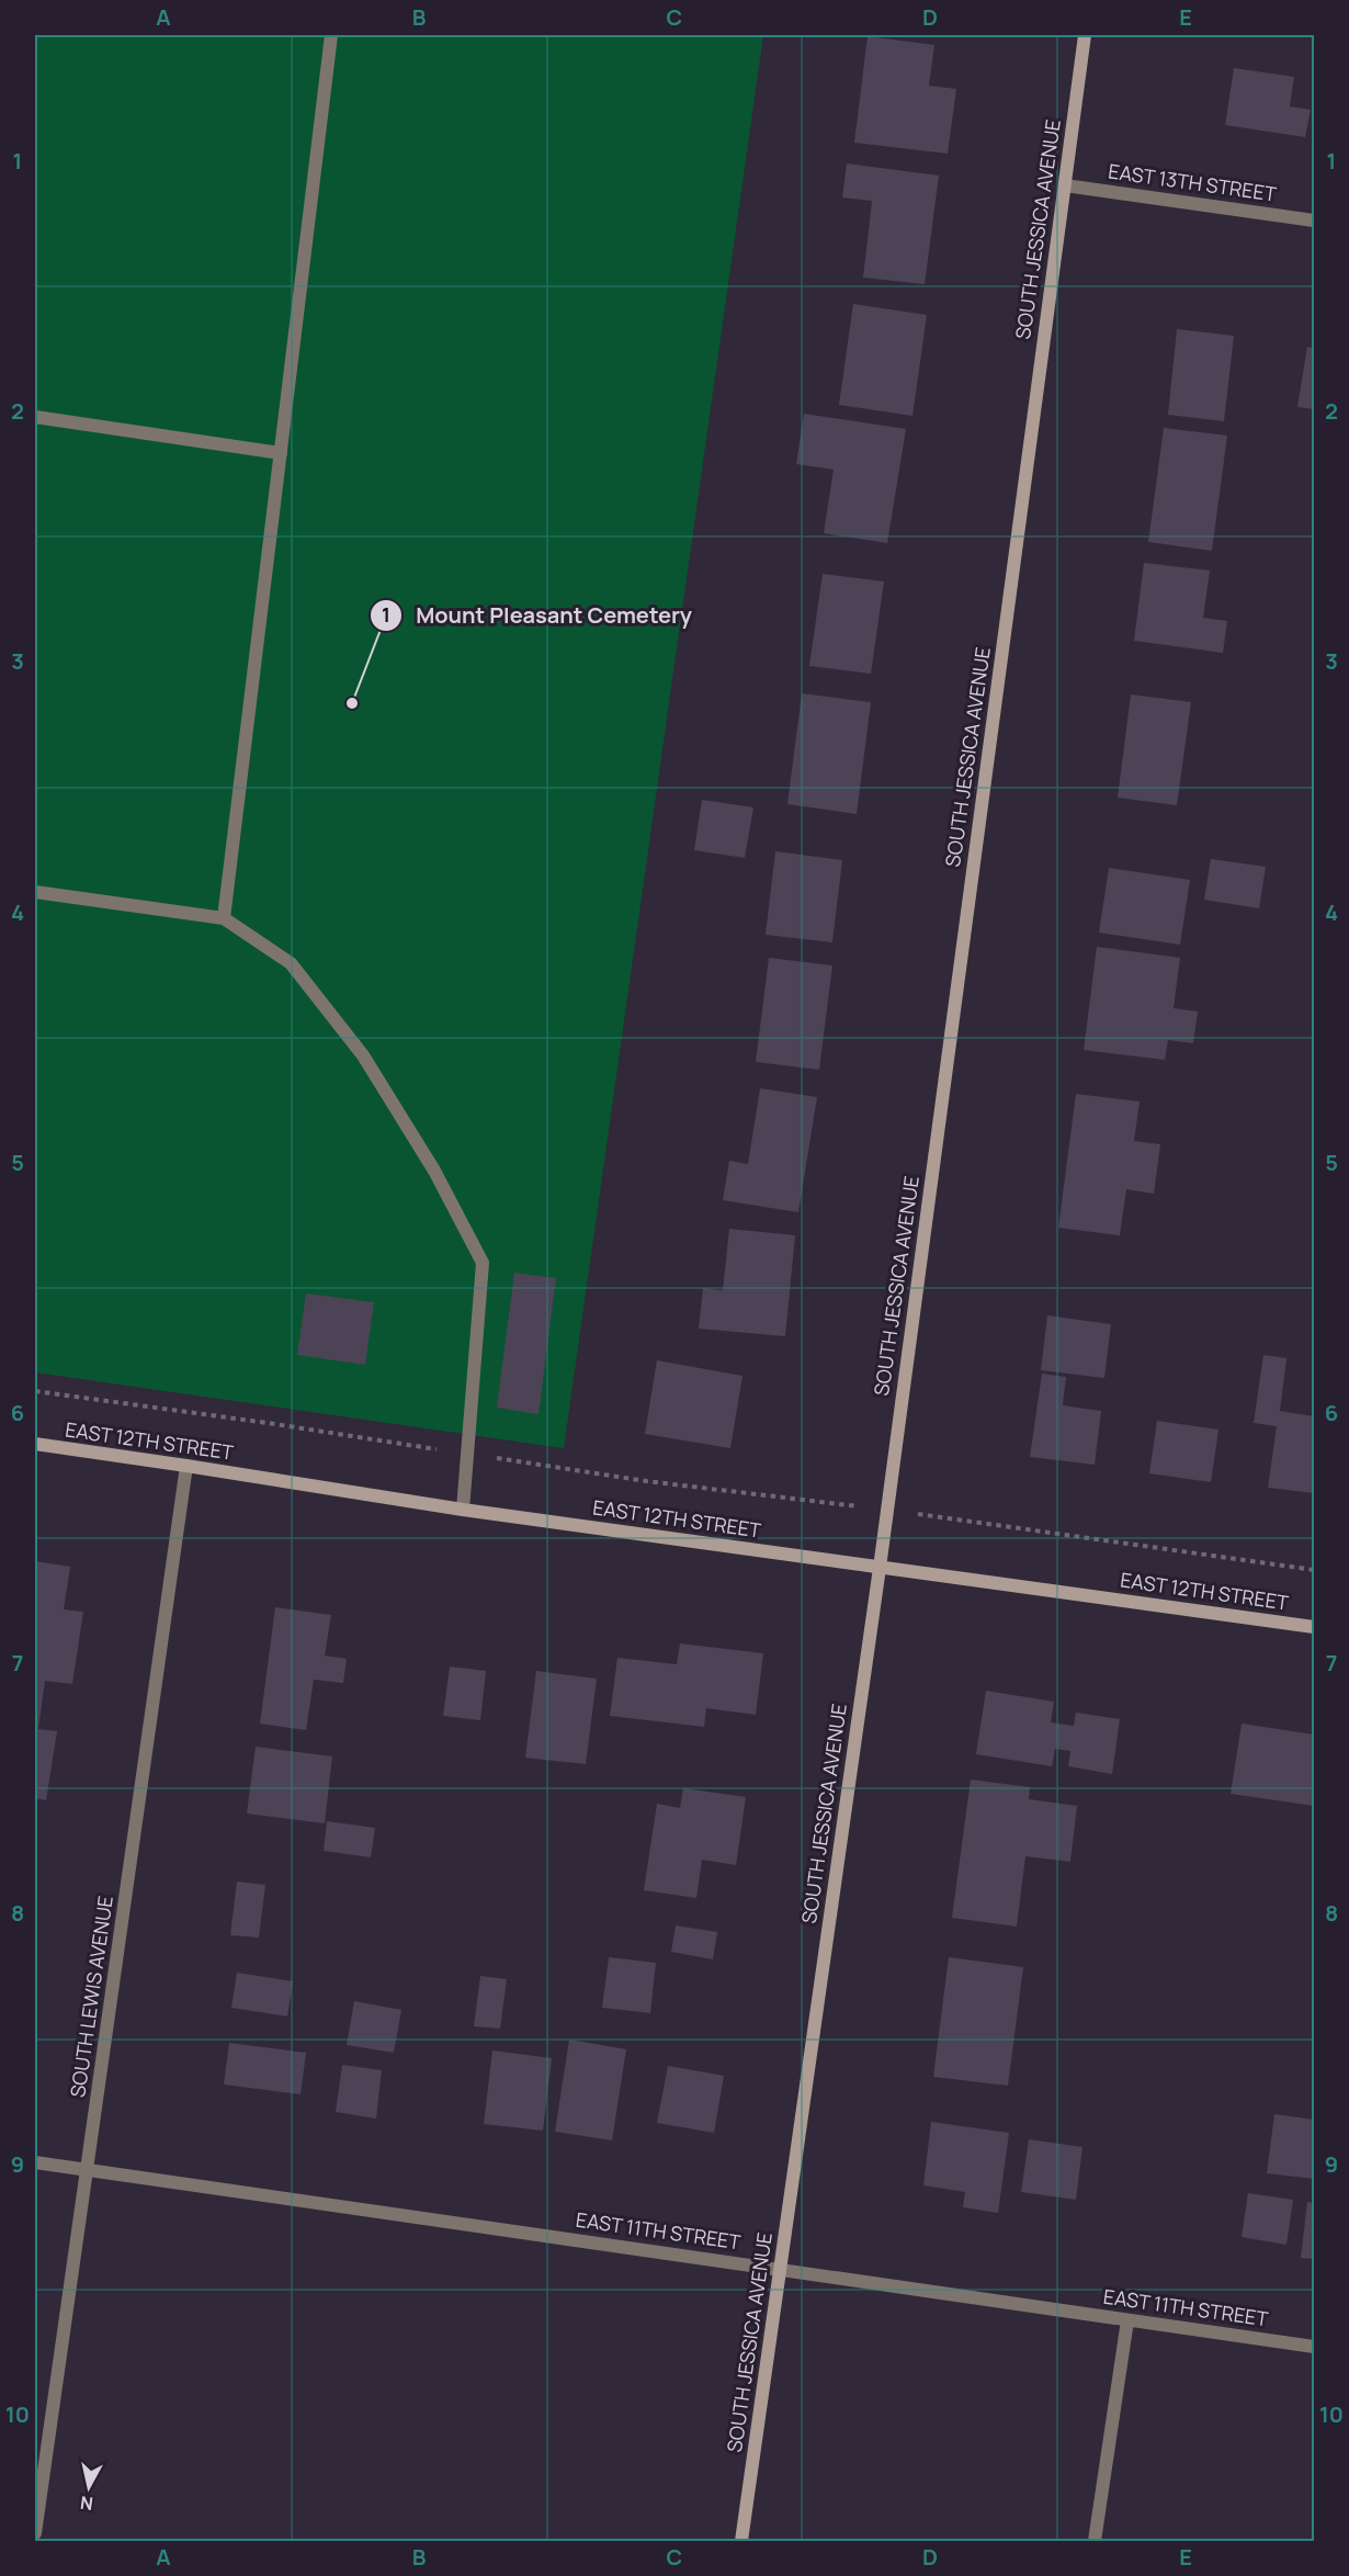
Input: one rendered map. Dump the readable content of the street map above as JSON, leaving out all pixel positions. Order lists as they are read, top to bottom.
{
  "streets": {
    "street": [
      "EAST 13TH STREET",
      "SOUTH JESSICA AVENUE",
      "EAST 12TH STREET",
      "SOUTH LEWIS AVENUE",
      "EAST 11TH STREET"
    ]
  },
  "crossings": [
    ["EAST 13TH STREET", "SOUTH JESSICA AVENUE"],
    ["SOUTH JESSICA AVENUE", "EAST 12TH STREET"],
    ["SOUTH JESSICA AVENUE", "EAST 11TH STREET"],
    ["EAST 12TH STREET", "SOUTH LEWIS AVENUE"],
    ["SOUTH LEWIS AVENUE", "EAST 11TH STREET"]
  ],
  "places": ["Mount Pleasant Cemetery"],
  "north": "bottom",
  "grid": {
    "columns": [
      "A",
      "B",
      "C",
      "D",
      "E"
    ],
    "rows": [
      "1",
      "2",
      "3",
      "4",
      "5",
      "6",
      "7",
      "8",
      "9",
      "10"
    ]
  }
}
